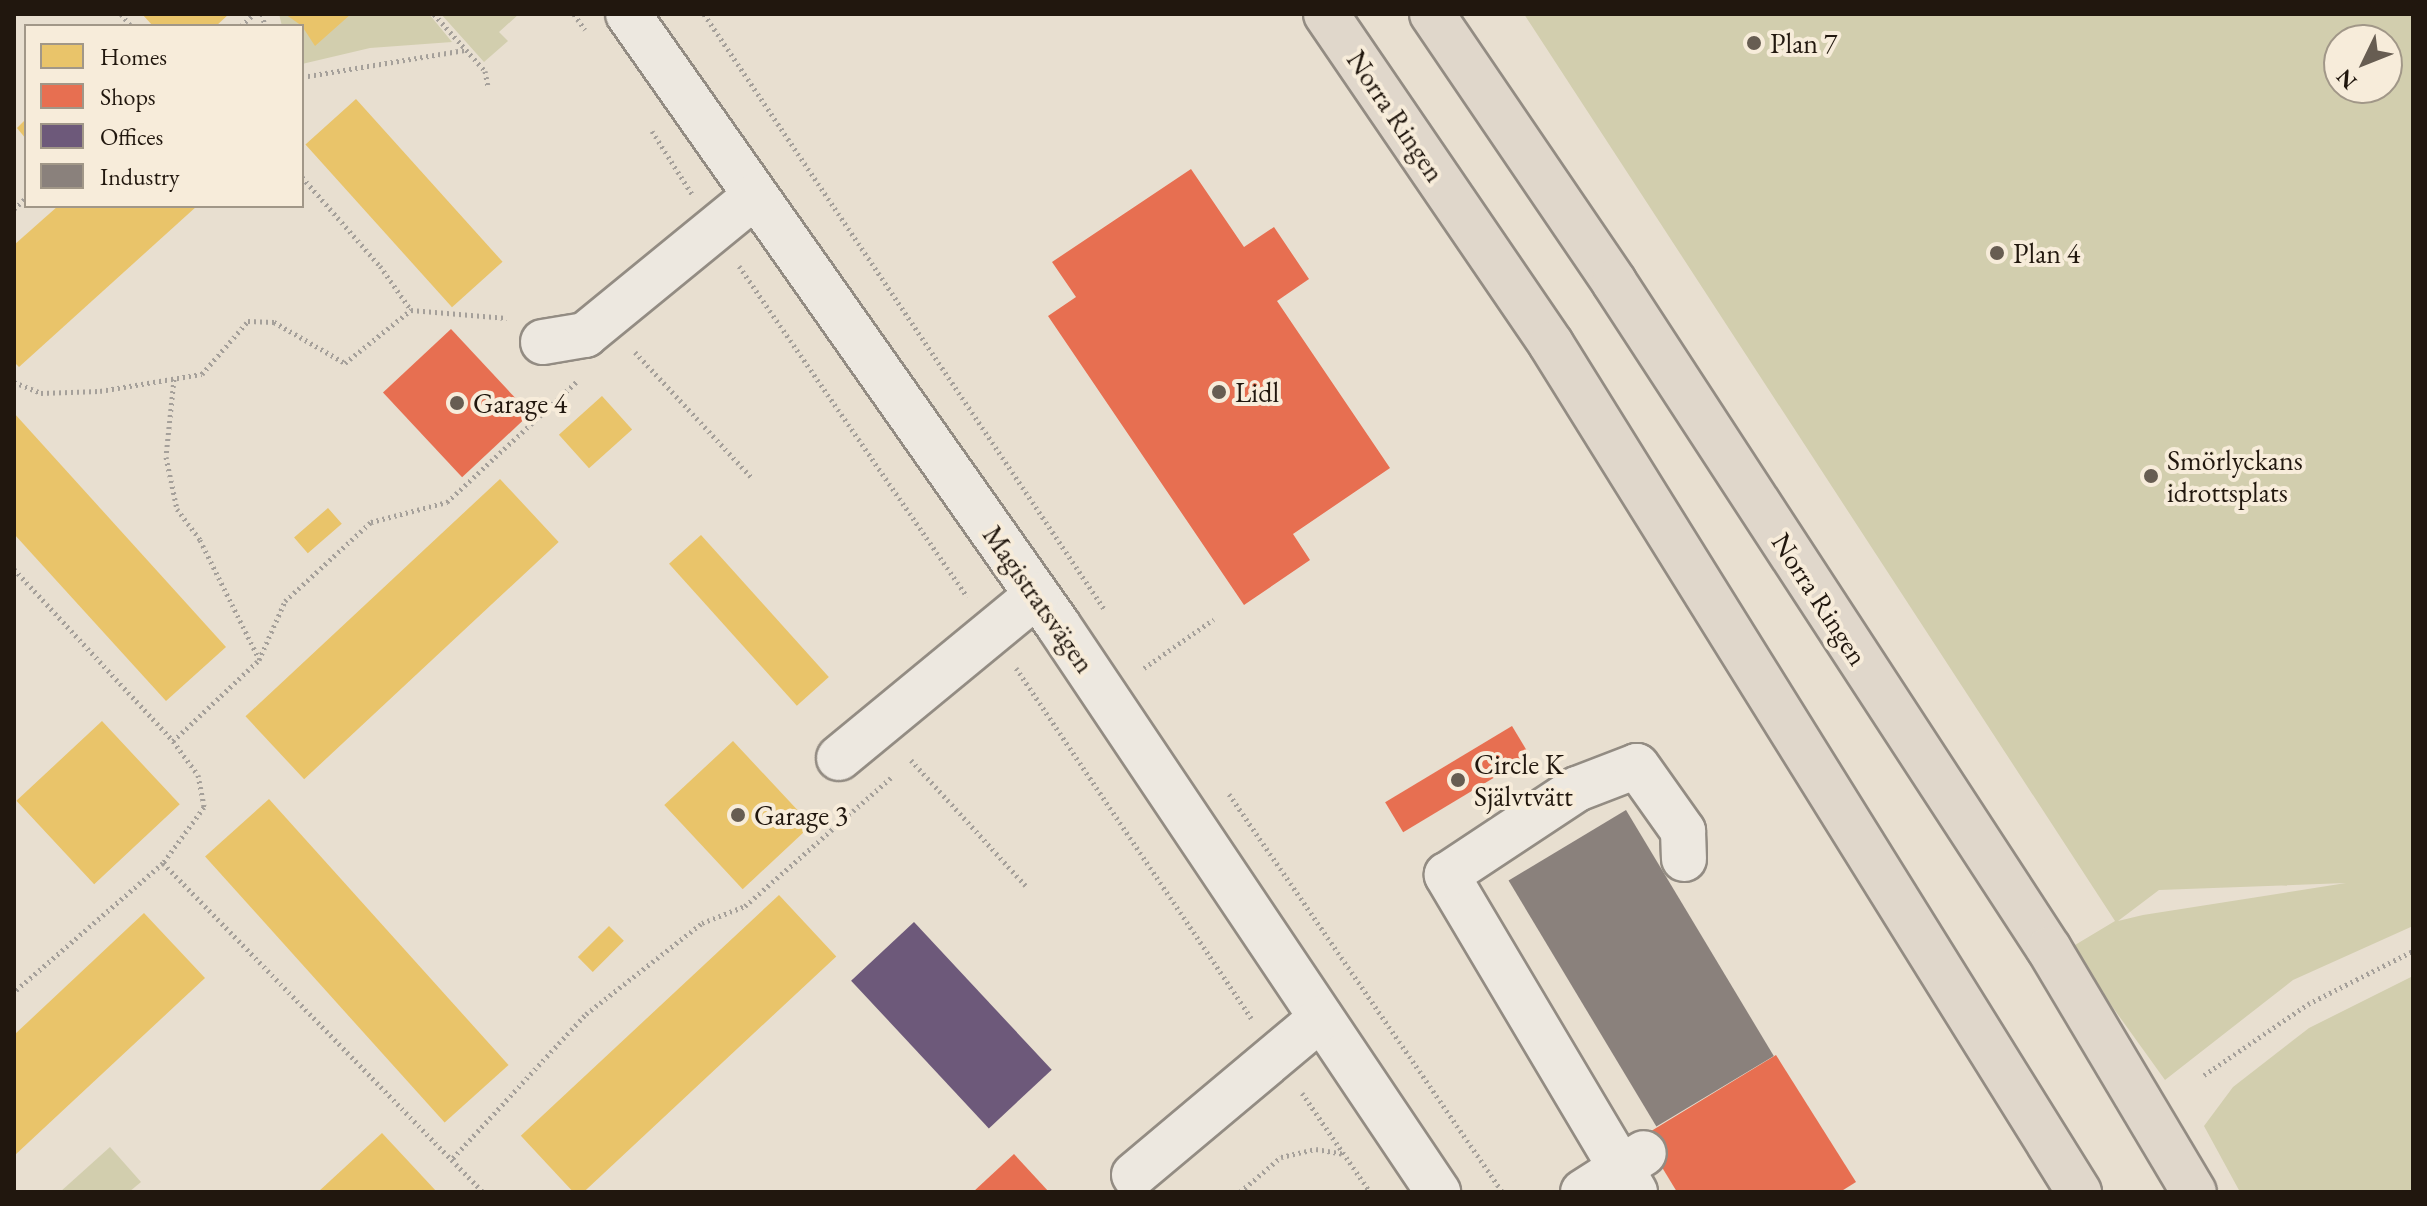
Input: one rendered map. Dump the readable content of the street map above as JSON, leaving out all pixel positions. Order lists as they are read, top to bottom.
{
  "streets": {
    "main road": ["Norra Ringen"],
    "street": ["Magistratsvägen"]
  },
  "places": [
    "Plan 7",
    "Plan 4",
    "Lidl",
    "Garage 4",
    "Smörlyckans idrottsplats",
    "Circle K Självtvätt",
    "Garage 3"
  ],
  "legend": [
    "Homes",
    "Shops",
    "Offices",
    "Industry"
  ],
  "north": "bottom left"
}
